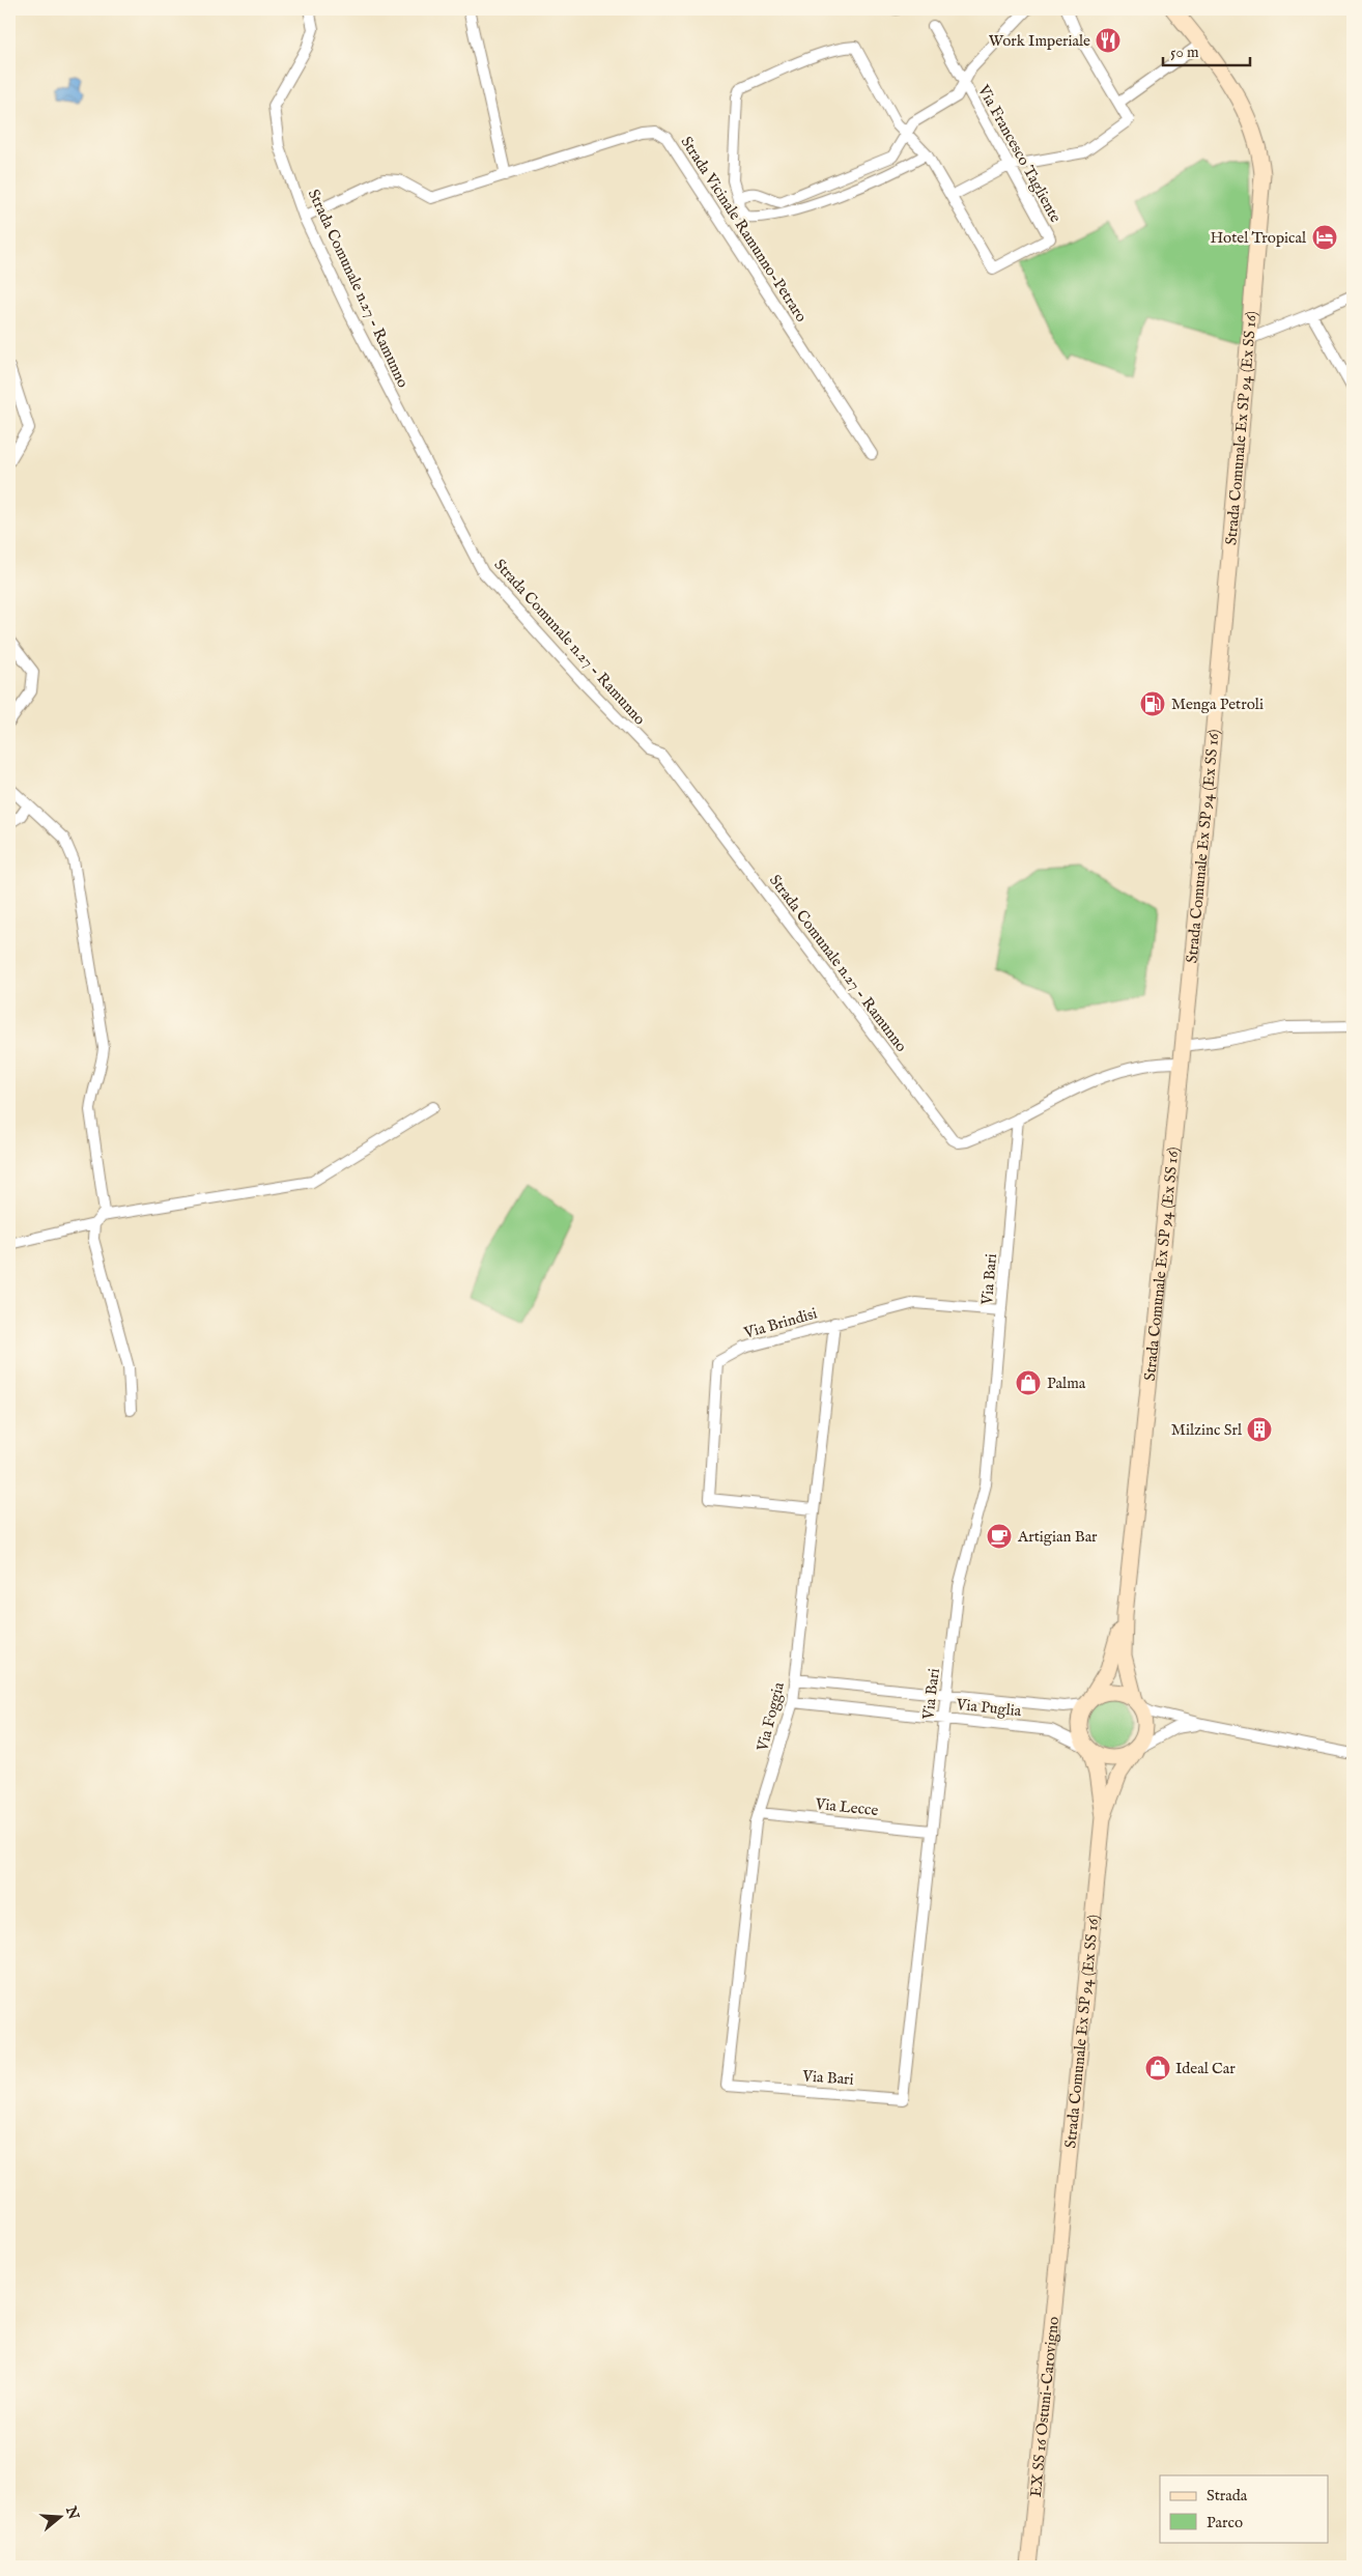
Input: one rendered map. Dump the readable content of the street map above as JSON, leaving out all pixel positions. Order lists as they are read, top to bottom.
{
  "streets": {
    "main road": ["Strada Comunale Ex SP 94 (Ex SS 16)", "EX SS 16 Ostuni-Carovigno"],
    "street": [
      "Via Francesco Tagliente",
      "Strada Vicinale Ramunno-Petraro",
      "Strada Comunale n.27 - Ramunno",
      "Via Bari",
      "Via Brindisi",
      "Via Puglia",
      "Via Foggia",
      "Via Lecce"
    ]
  },
  "crossings": [
    ["Strada Vicinale Ramunno-Petraro", "Strada Comunale n.27 - Ramunno"],
    ["Strada Comunale n.27 - Ramunno", "Via Bari"],
    ["Strada Comunale Ex SP 94 (Ex SS 16)", "Via Puglia"],
    ["Strada Comunale Ex SP 94 (Ex SS 16)", "EX SS 16 Ostuni-Carovigno"],
    ["Via Bari", "Via Brindisi"],
    ["Via Bari", "Via Puglia"],
    ["Via Bari", "Via Foggia"],
    ["Via Bari", "Via Lecce"],
    ["Via Brindisi", "Via Foggia"],
    ["Via Puglia", "Via Foggia"],
    ["Via Foggia", "Via Lecce"]
  ],
  "places": {
    "restaurant": ["Work Imperiale"],
    "hotel": ["Hotel Tropical"],
    "fuel station": ["Menga Petroli"],
    "shop": ["Palma", "Ideal Car"],
    "building": ["Milzinc Srl"],
    "cafe": ["Artigian Bar"]
  },
  "legend": ["Strada", "Parco"],
  "scale_bar": "50 m",
  "north": "right"
}
